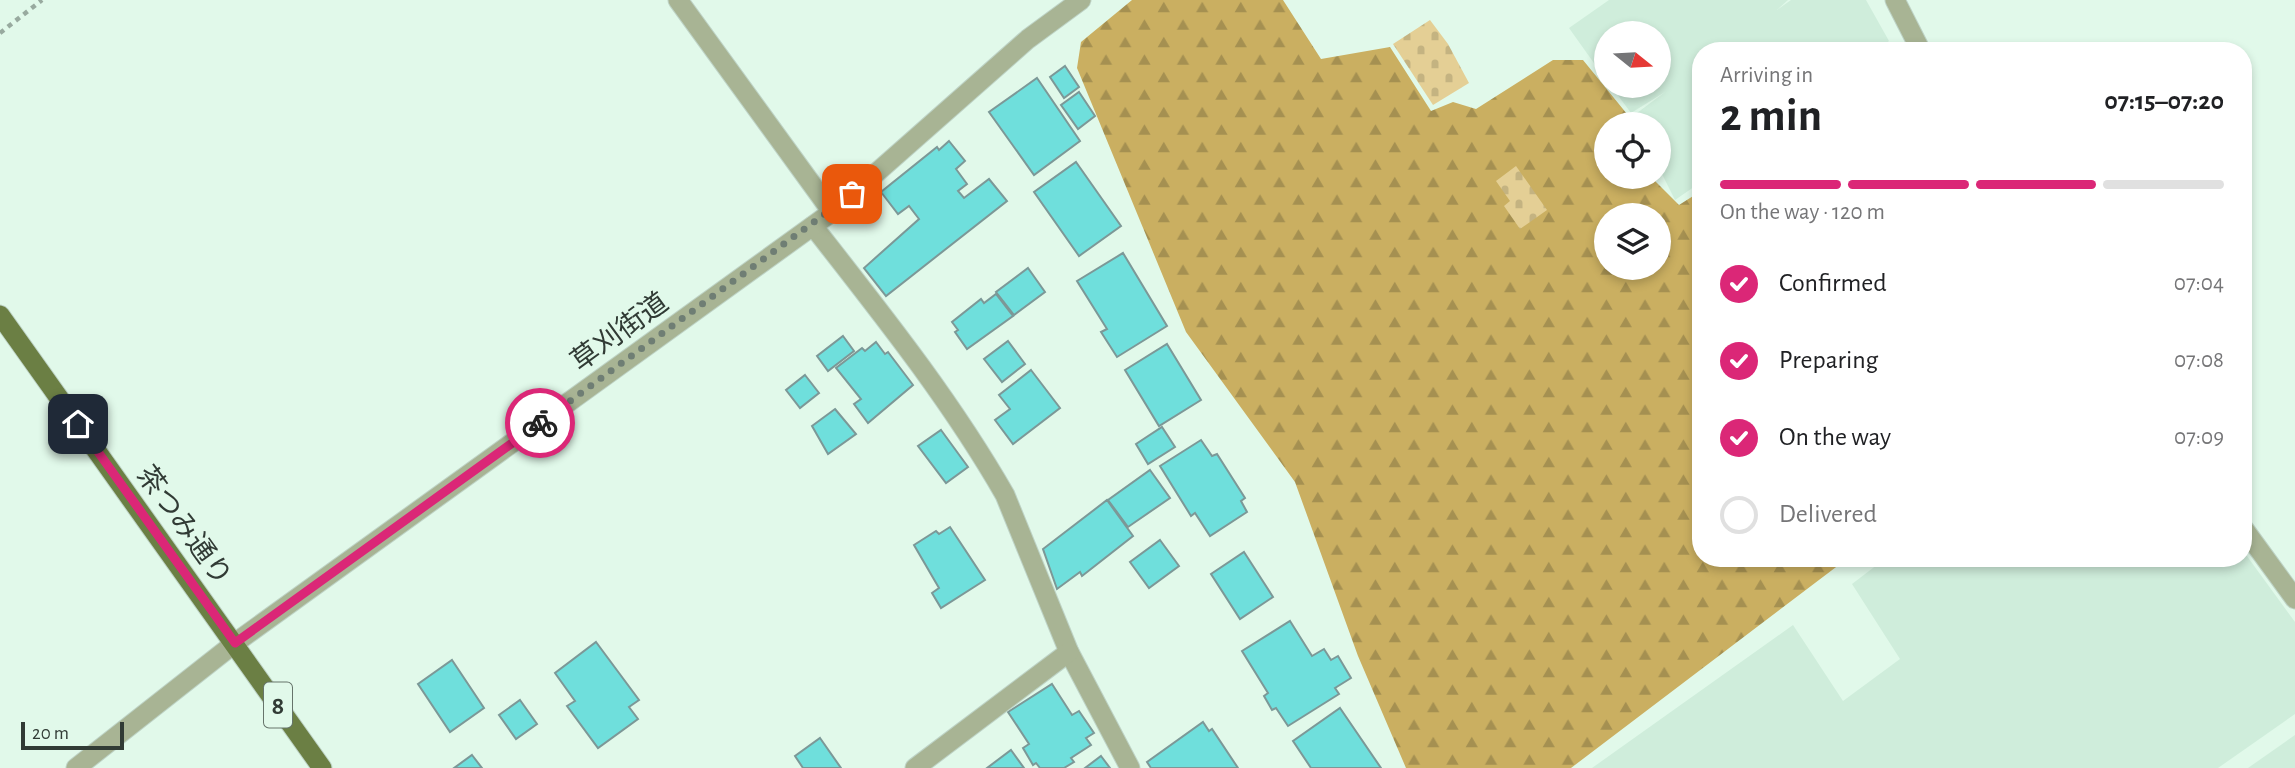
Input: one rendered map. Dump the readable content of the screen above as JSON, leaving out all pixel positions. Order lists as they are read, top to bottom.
{
  "streets": {
    "main road": ["茶つみ通り", "8"],
    "street": ["草刈街道"]
  },
  "crossings": [
    ["草刈街道", "茶つみ通り"]
  ],
  "scale_bar": "20 m",
  "north": "right",
  "page": {
    "heading": ["2 min", "Arriving in", "07:15–07:20"],
    "bar": "On the way · 120 m",
    "list": [
      ["Confirmed", "07:04"],
      ["Preparing", "07:08"],
      ["On the way", "07:09"],
      "Delivered"
    ],
    "scale": "20 m"
  }
}
